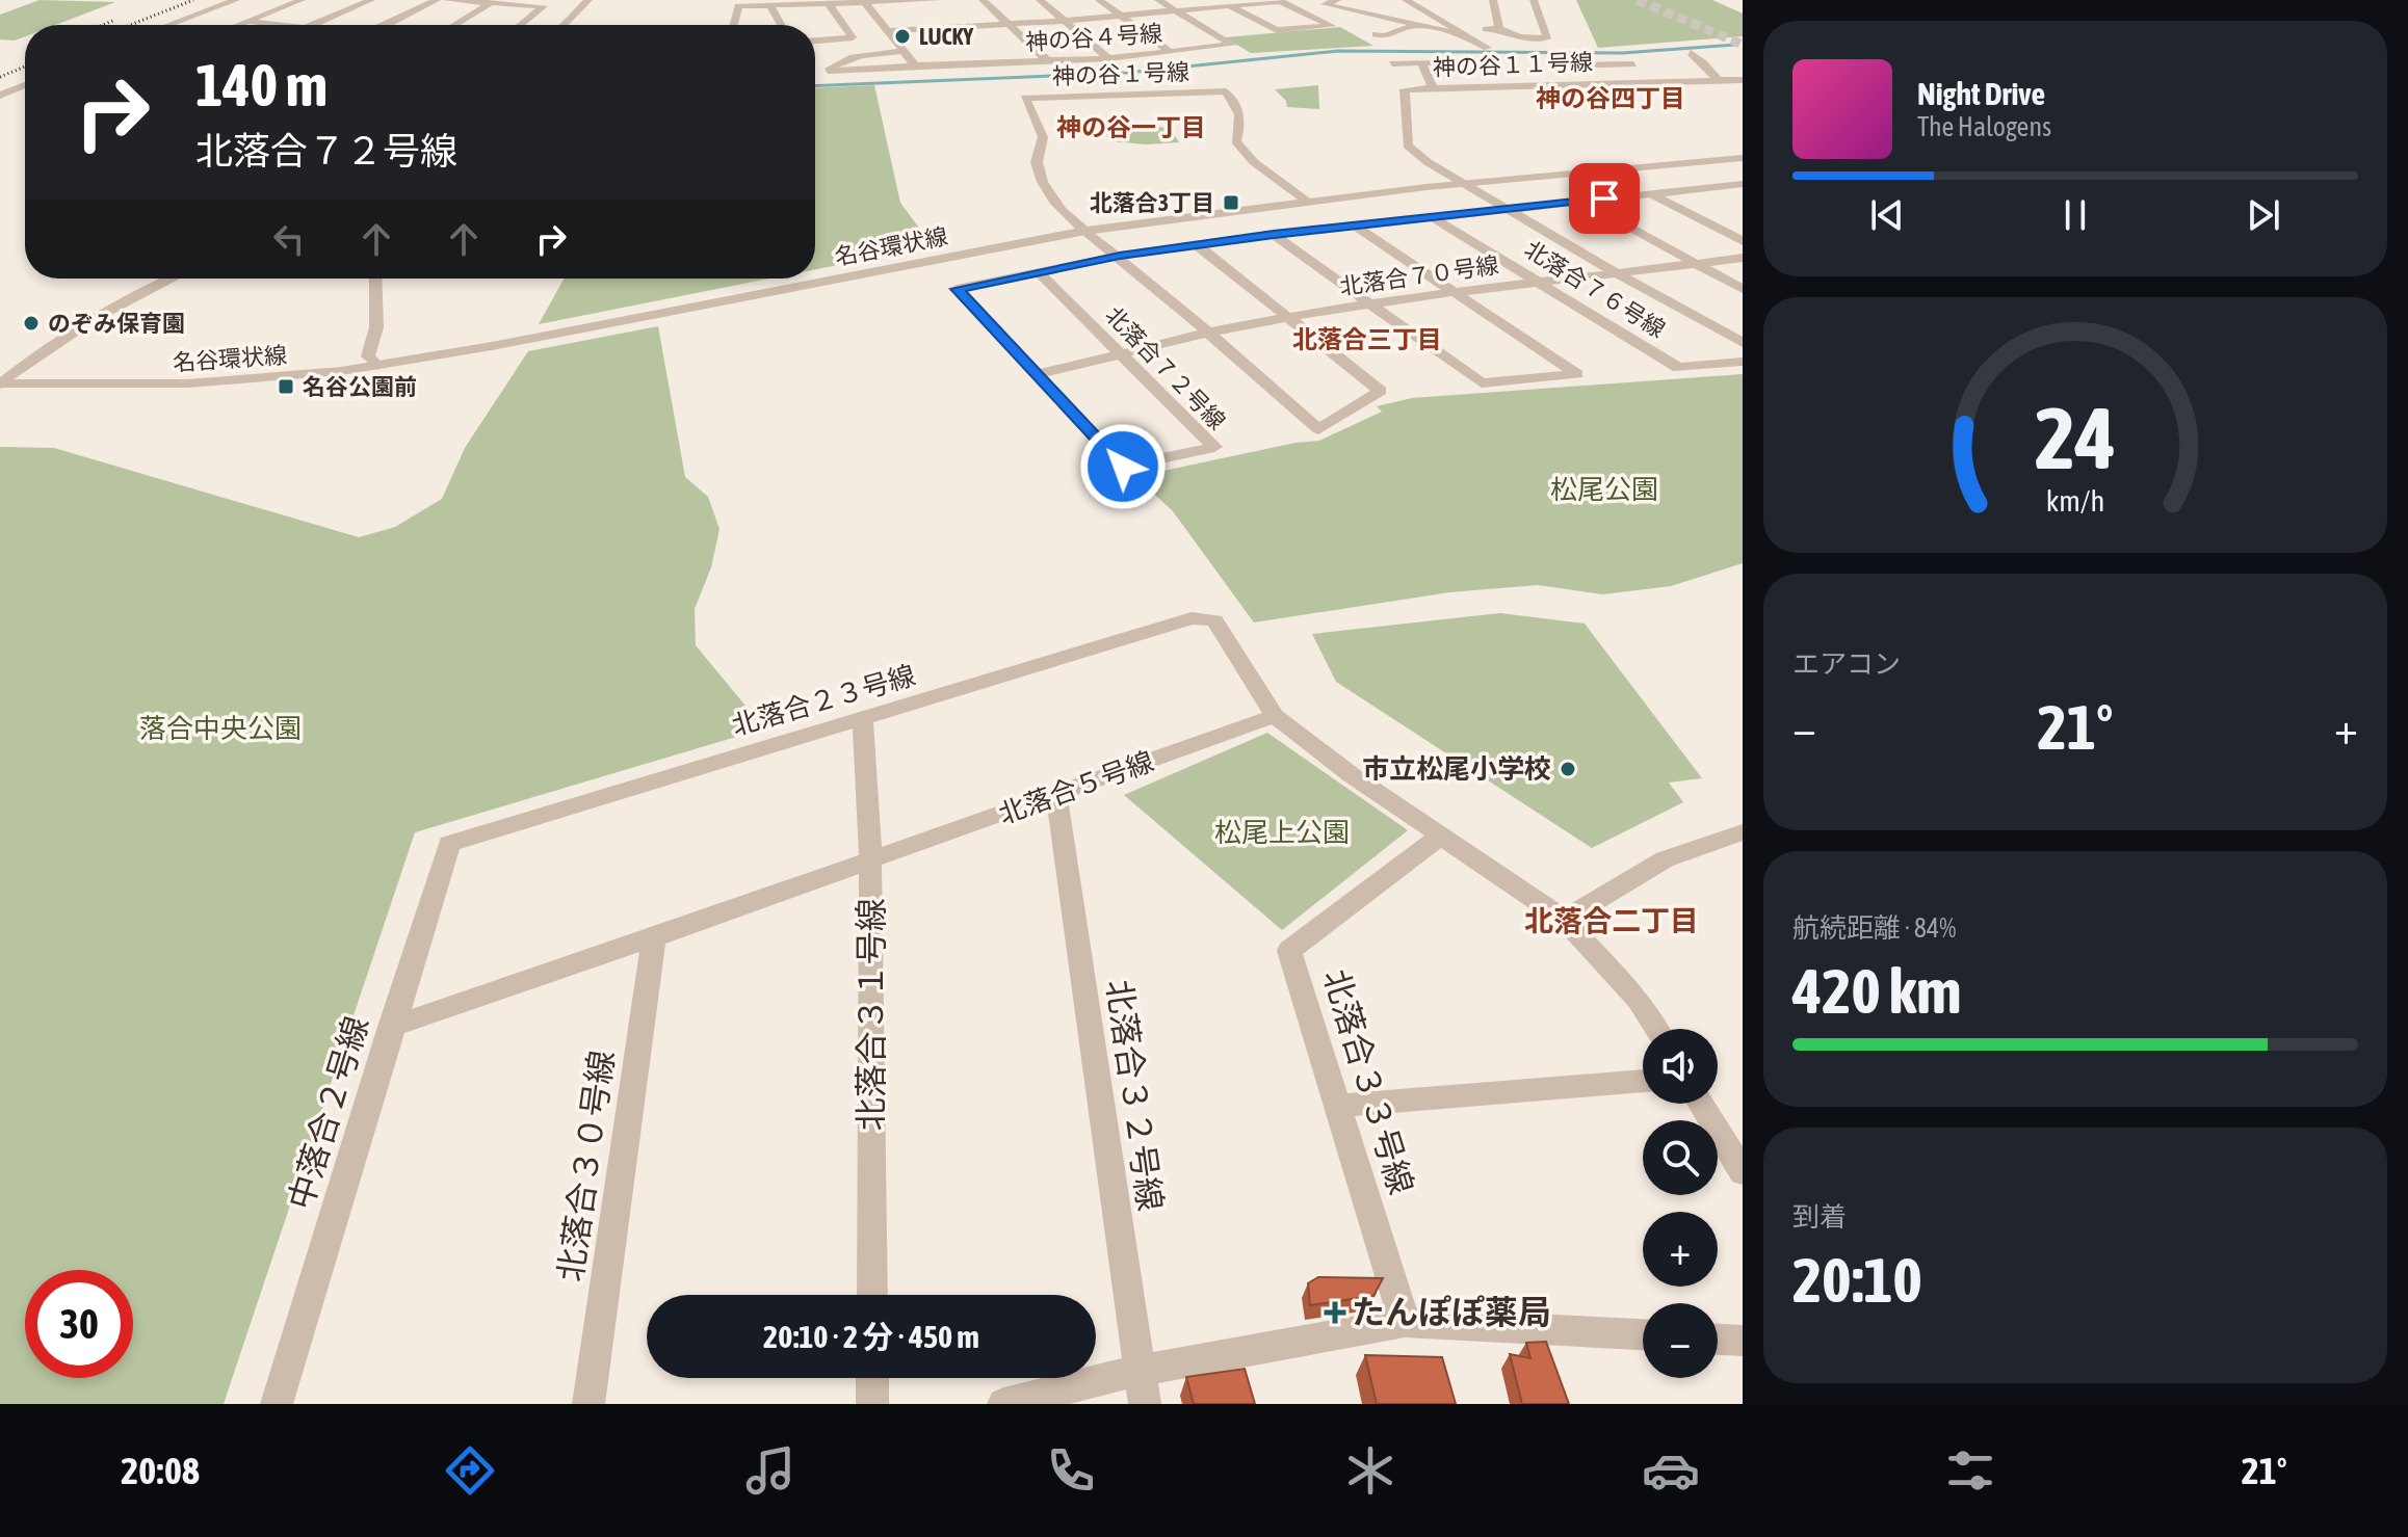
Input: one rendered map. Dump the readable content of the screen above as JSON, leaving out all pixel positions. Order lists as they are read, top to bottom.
{
  "streets": {
    "street": [
      "神の谷４号線",
      "神の谷１１号線",
      "神の谷１号線",
      "名谷環状線",
      "北落合７０号線",
      "北落合７６号線",
      "北落合７２号線",
      "北落合２３号線",
      "北落合５号線",
      "北落合３１号線",
      "北落合３３号線",
      "北落合３２号線",
      "中落合２号線",
      "北落合３０号線"
    ]
  },
  "crossings": [
    ["神の谷１１号線", "名谷環状線"],
    ["神の谷１１号線", "北落合７０号線"],
    ["神の谷１号線", "名谷環状線"],
    ["名谷環状線", "北落合７０号線"],
    ["北落合７０号線", "北落合７６号線"],
    ["北落合７０号線", "北落合７２号線"],
    ["北落合７６号線", "北落合７２号線"],
    ["北落合２３号線", "北落合５号線"],
    ["北落合２３号線", "北落合３１号線"],
    ["北落合２３号線", "中落合２号線"],
    ["北落合５号線", "北落合３１号線"],
    ["北落合５号線", "北落合３２号線"],
    ["北落合５号線", "中落合２号線"],
    ["北落合５号線", "北落合３０号線"]
  ],
  "districts": [
    "神の谷四丁目",
    "神の谷一丁目",
    "北落合三丁目",
    "北落合二丁目"
  ],
  "parks": ["松尾公園", "落合中央公園", "松尾上公園"],
  "places": {
    "other": ["LUCKY", "のぞみ保育園", "市立松尾小学校"],
    "transit": ["北落合3丁目", "名谷公園前"],
    "health": ["たんぽぽ薬局"]
  },
  "page": {
    "turn": ["140 m", "北落合７２号線"],
    "song": ["Night Drive", "The Halogens"],
    "tile": [
      "エアコン",
      ["航続距離 · 84%", "420 km"],
      ["到着", "20:10"]
    ],
    "heat": ["−", "21°", "+"],
    "map_buttons": ["+", "−"],
    "limit": "30",
    "trip": "20:10 · 2 分 · 450 m",
    "tabs": ["20:08", "21°"],
    "gauge": ["24", "km/h"]
  }
}
